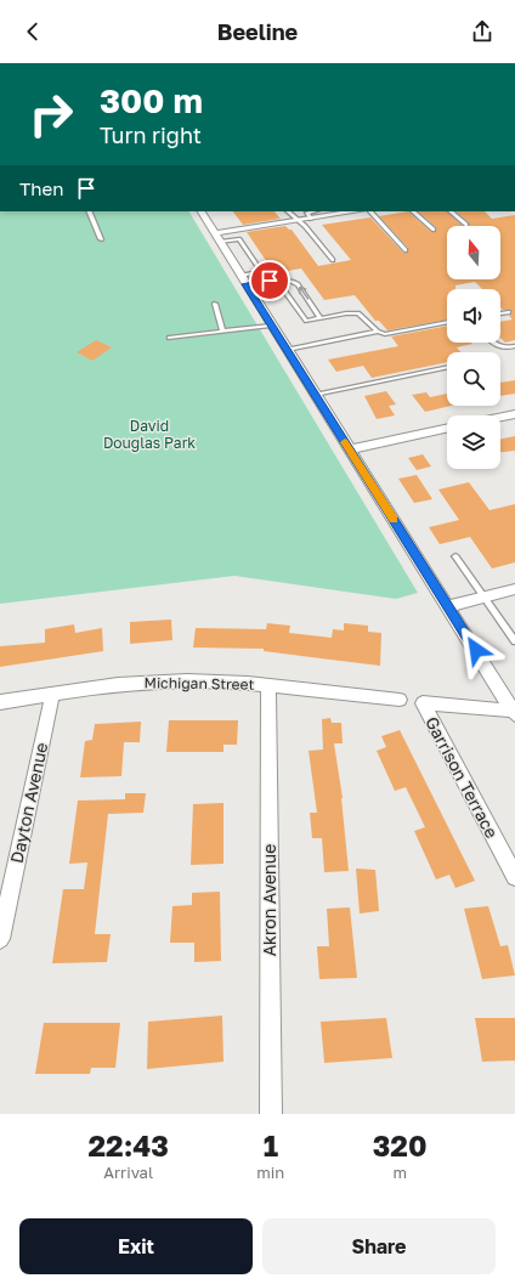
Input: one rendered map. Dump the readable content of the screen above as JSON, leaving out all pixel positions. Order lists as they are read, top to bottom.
{
  "streets": {
    "street": [
      "Michigan Street",
      "Garrison Terrace",
      "Dayton Avenue",
      "Akron Avenue"
    ]
  },
  "crossings": [
    ["Michigan Street", "Dayton Avenue"],
    ["Michigan Street", "Akron Avenue"]
  ],
  "parks": ["David Douglas Park"],
  "north": "top",
  "page": {
    "header": "Beeline",
    "turn": ["300 m", "Turn right"],
    "then": "Then",
    "eta": [
      "22:43",
      "Arrival",
      "1",
      "min",
      "320",
      "m"
    ],
    "buttons": ["Exit", "Share"]
  }
}
